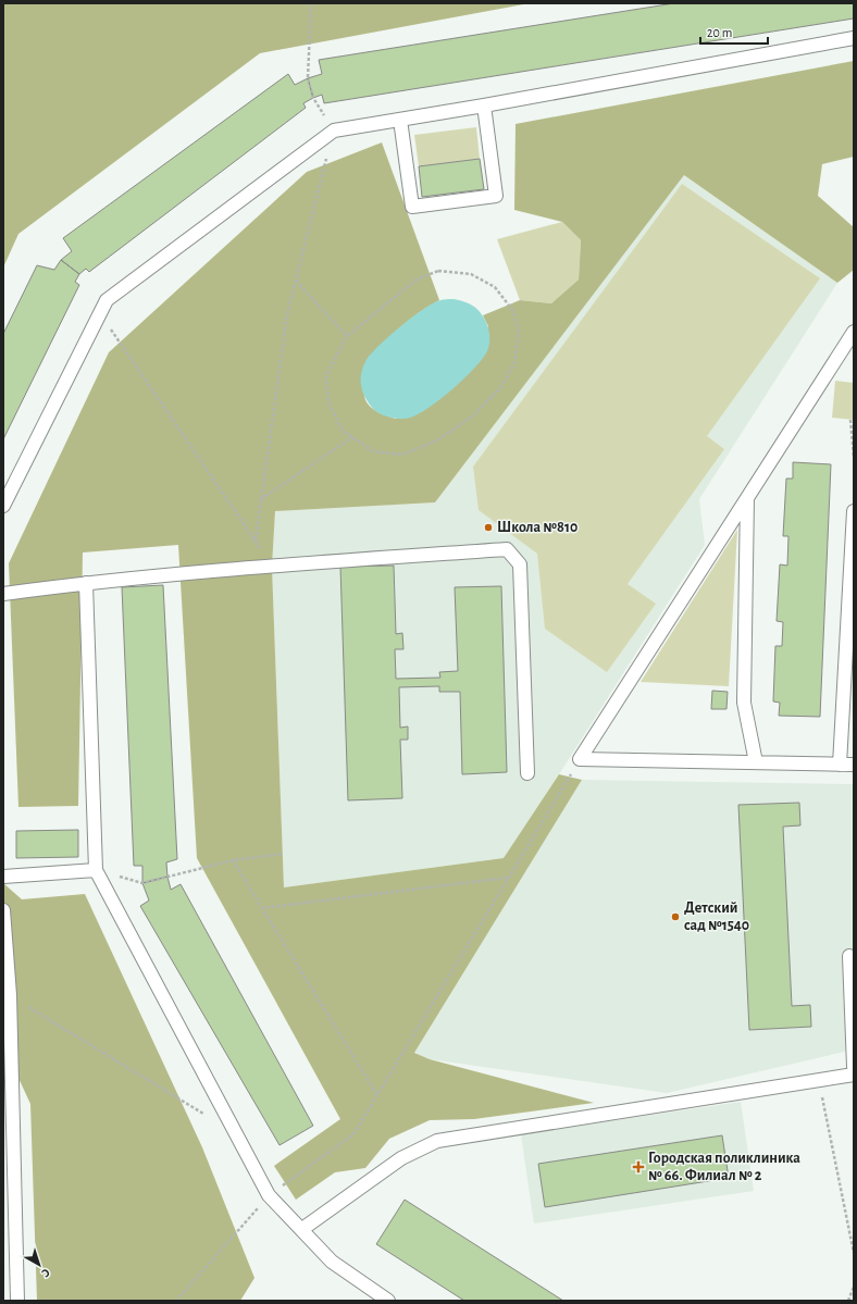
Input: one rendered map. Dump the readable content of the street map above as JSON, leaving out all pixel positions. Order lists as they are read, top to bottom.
{
  "places": {
    "other": ["Школа №810", "Детский сад №1540"],
    "health": ["Городская поликлиника № 66. Филиал № 2"]
  },
  "scale_bar": "20 m",
  "north": "bottom right"
}
